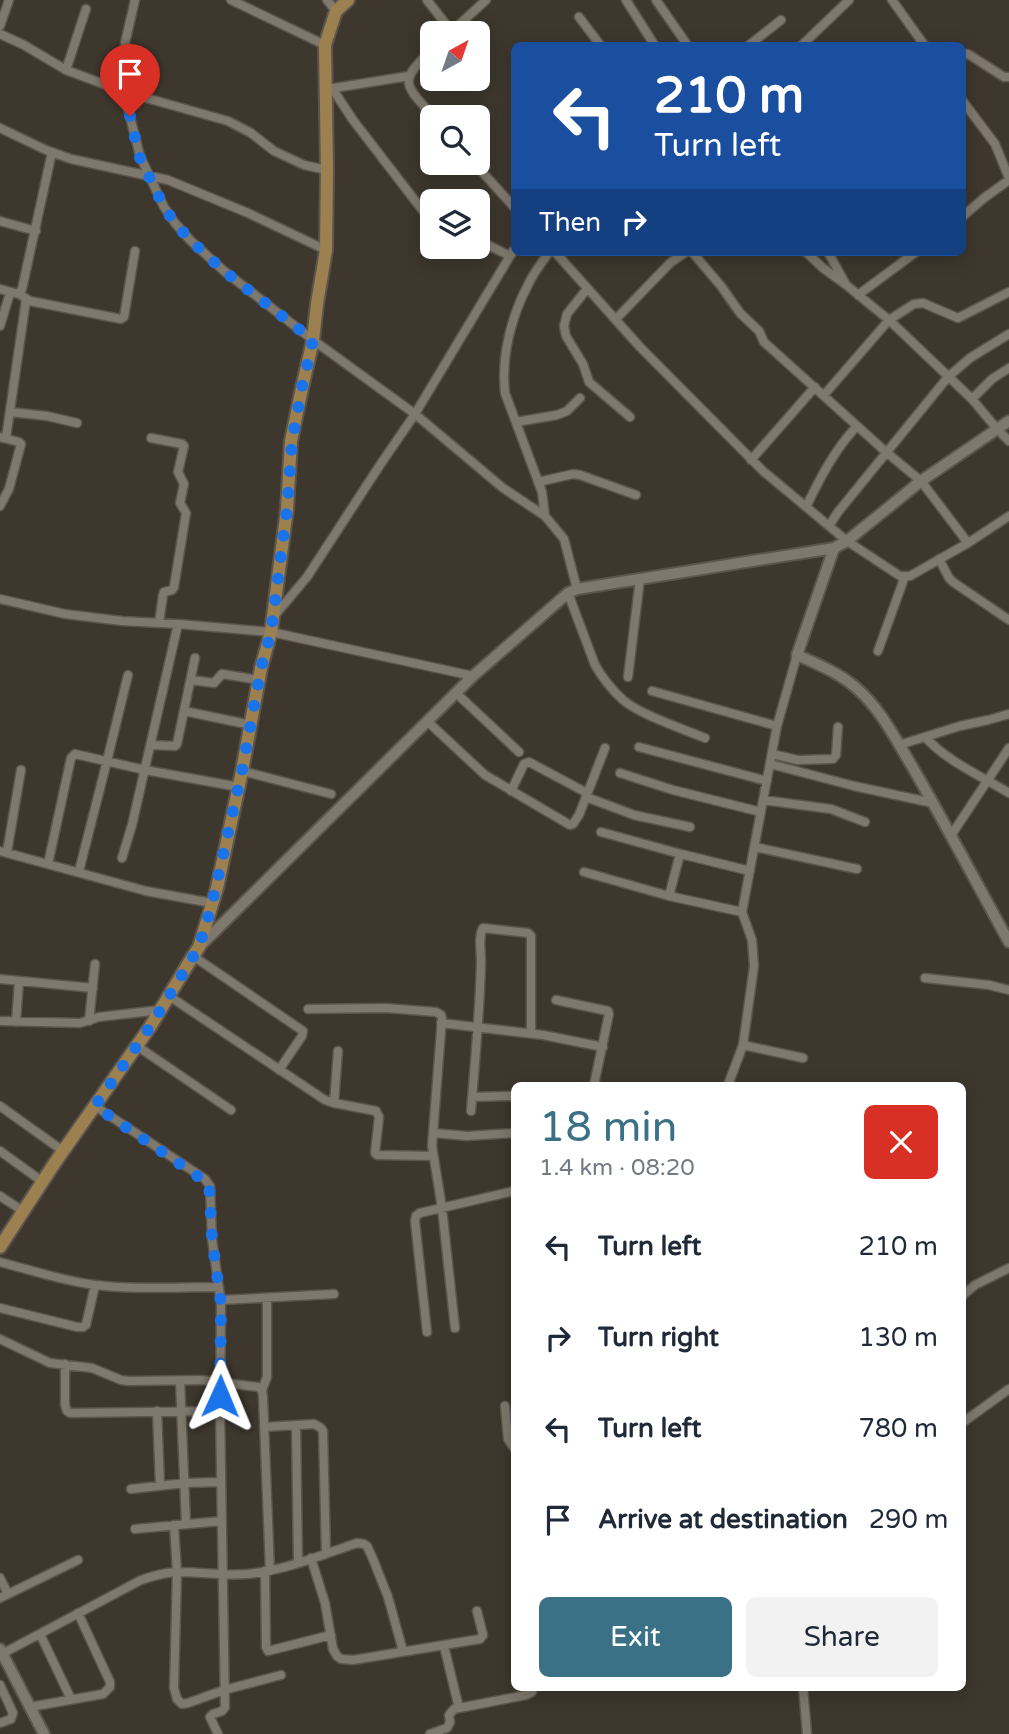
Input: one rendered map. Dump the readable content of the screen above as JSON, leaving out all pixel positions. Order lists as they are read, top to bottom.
{
  "north": "top right",
  "page": {
    "turn": ["210 m", "Turn left"],
    "then": "Then",
    "heading": ["18 min", "1.4 km · 08:20"],
    "list": [
      {
        "name": "Turn left",
        "value": "210 m"
      },
      {
        "name": "Turn right",
        "value": "130 m"
      },
      {
        "name": "Turn left",
        "value": "780 m"
      },
      {
        "name": "Arrive at destination",
        "value": "290 m"
      }
    ],
    "buttons": ["Exit", "Share"]
  }
}
